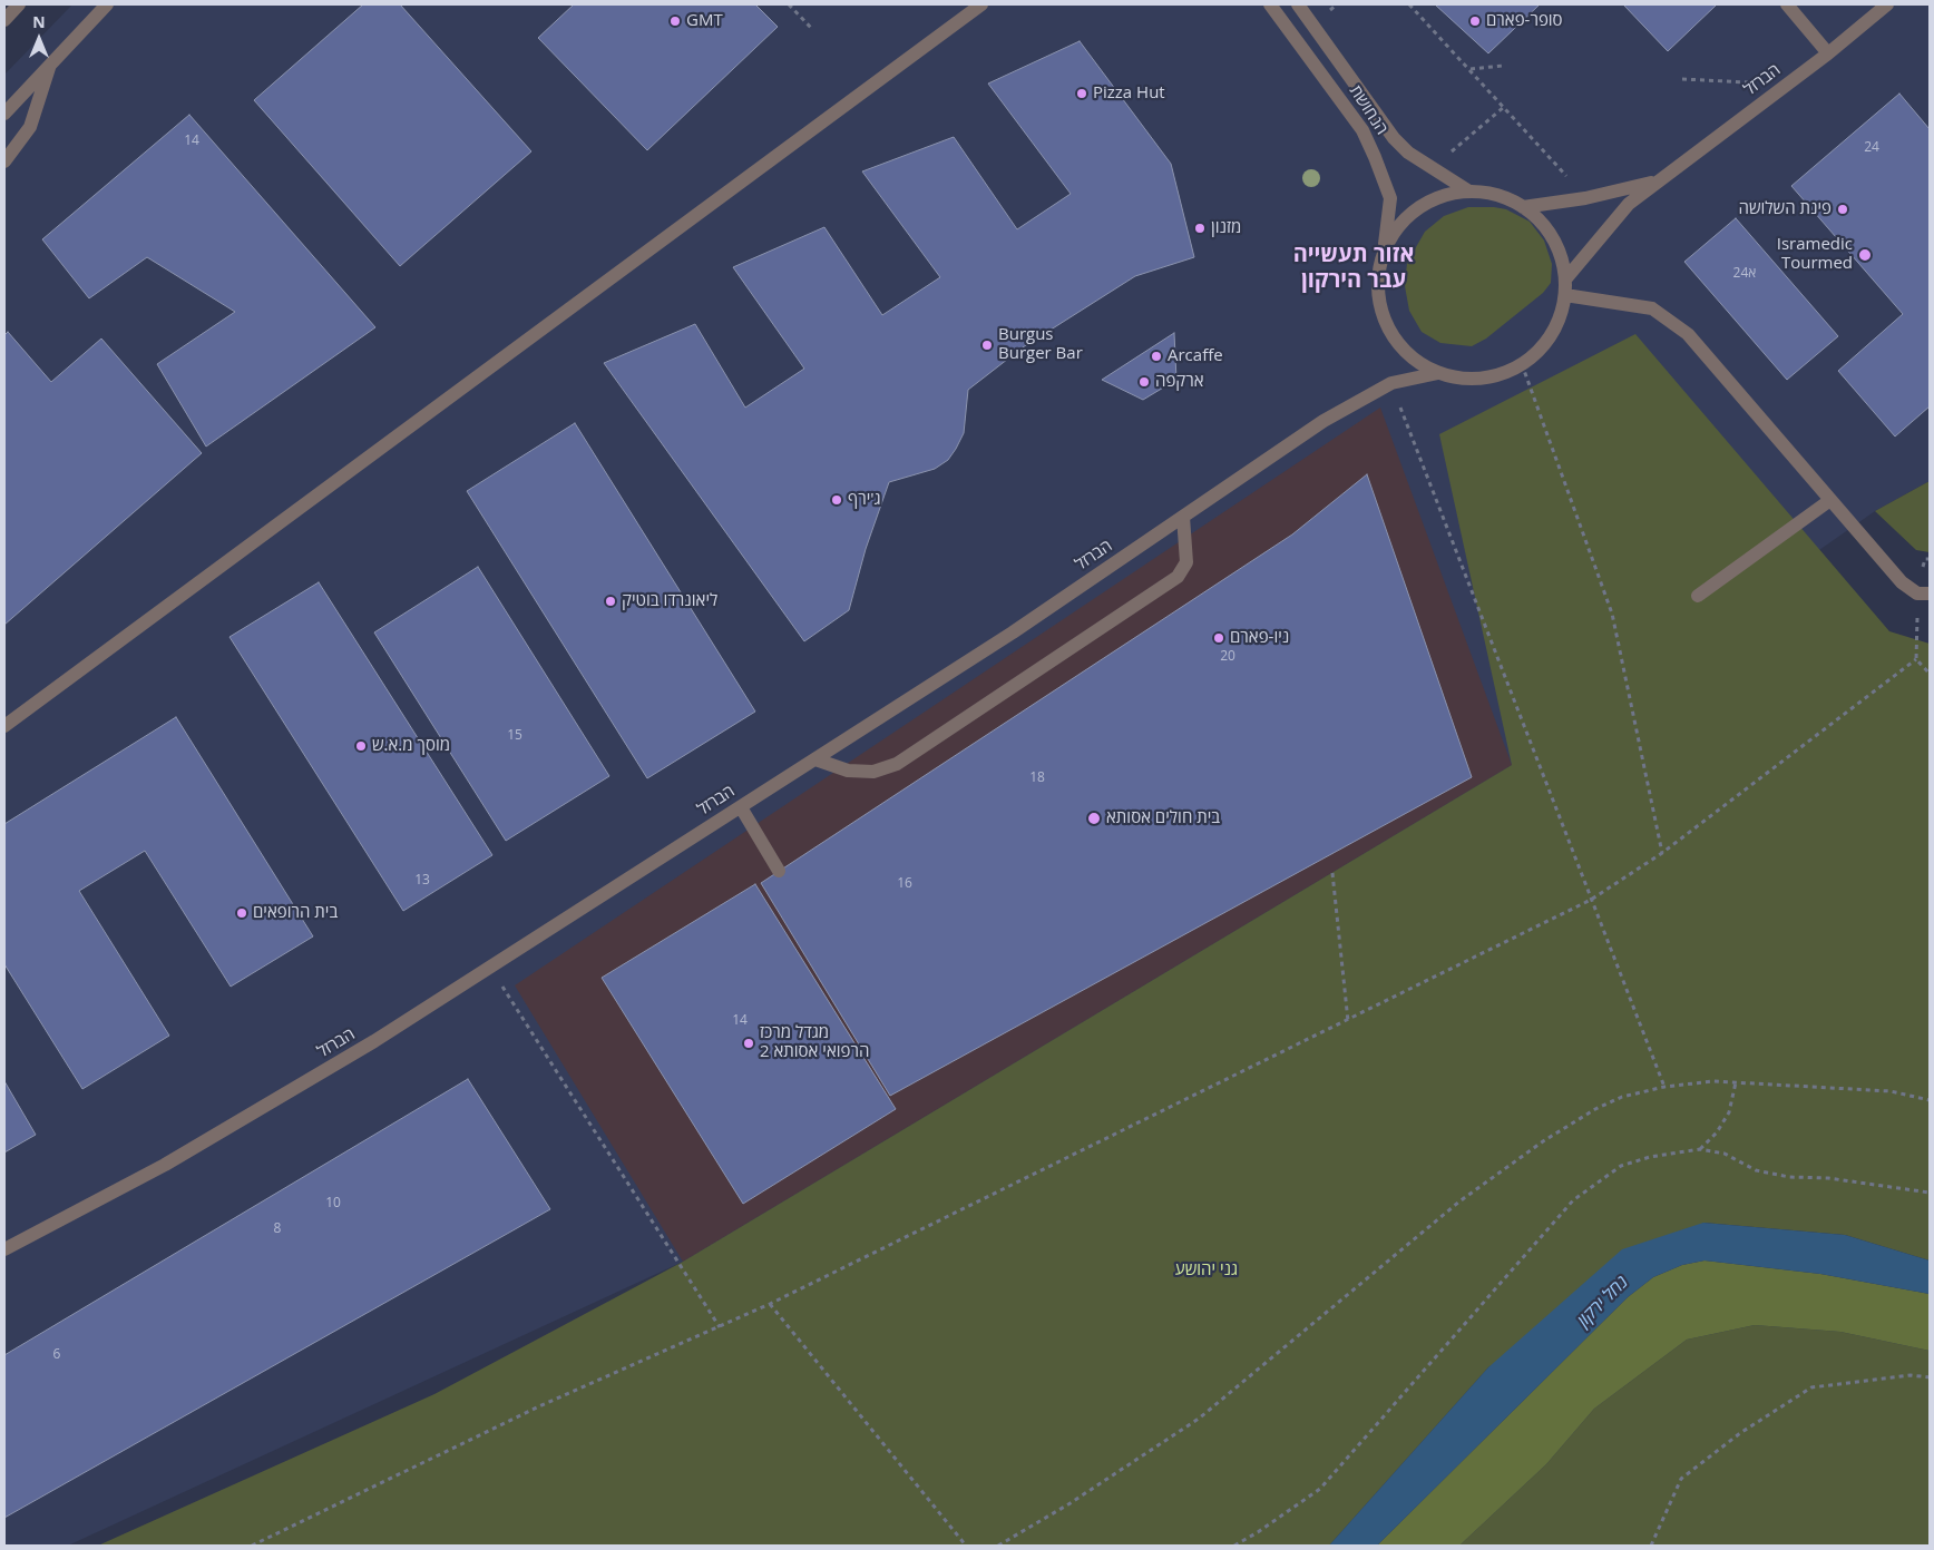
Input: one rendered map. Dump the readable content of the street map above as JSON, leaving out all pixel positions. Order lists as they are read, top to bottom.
{
  "streets": {
    "street": ["הברזל", "הנחושת"]
  },
  "crossings": [
    ["הברזל", "הנחושת"]
  ],
  "districts": ["אזור תעשייה עבר הירקון"],
  "water": ["נחל ירקון"],
  "parks": ["גני יהושע"],
  "places": [
    "GMT",
    "סופר-פארם",
    "Pizza Hut",
    "פינת השלושה",
    "מזנון",
    "Isramedic Tourmed",
    "Burgus Burger Bar",
    "Arcaffe",
    "ארקפה",
    "ג'ירף",
    "ליאונרדו בוטיק",
    "ניו-פארם",
    "מוסך מ.א.ש",
    "בית חולים אסותא",
    "בית הרופאים",
    "מגדל מרכז הרפואי אסותא 2"
  ],
  "house_numbers": [
    "14",
    "24",
    "24א",
    "20",
    "15",
    "18",
    "13",
    "16",
    "14",
    "10",
    "8",
    "6"
  ],
  "north": "top"
}
